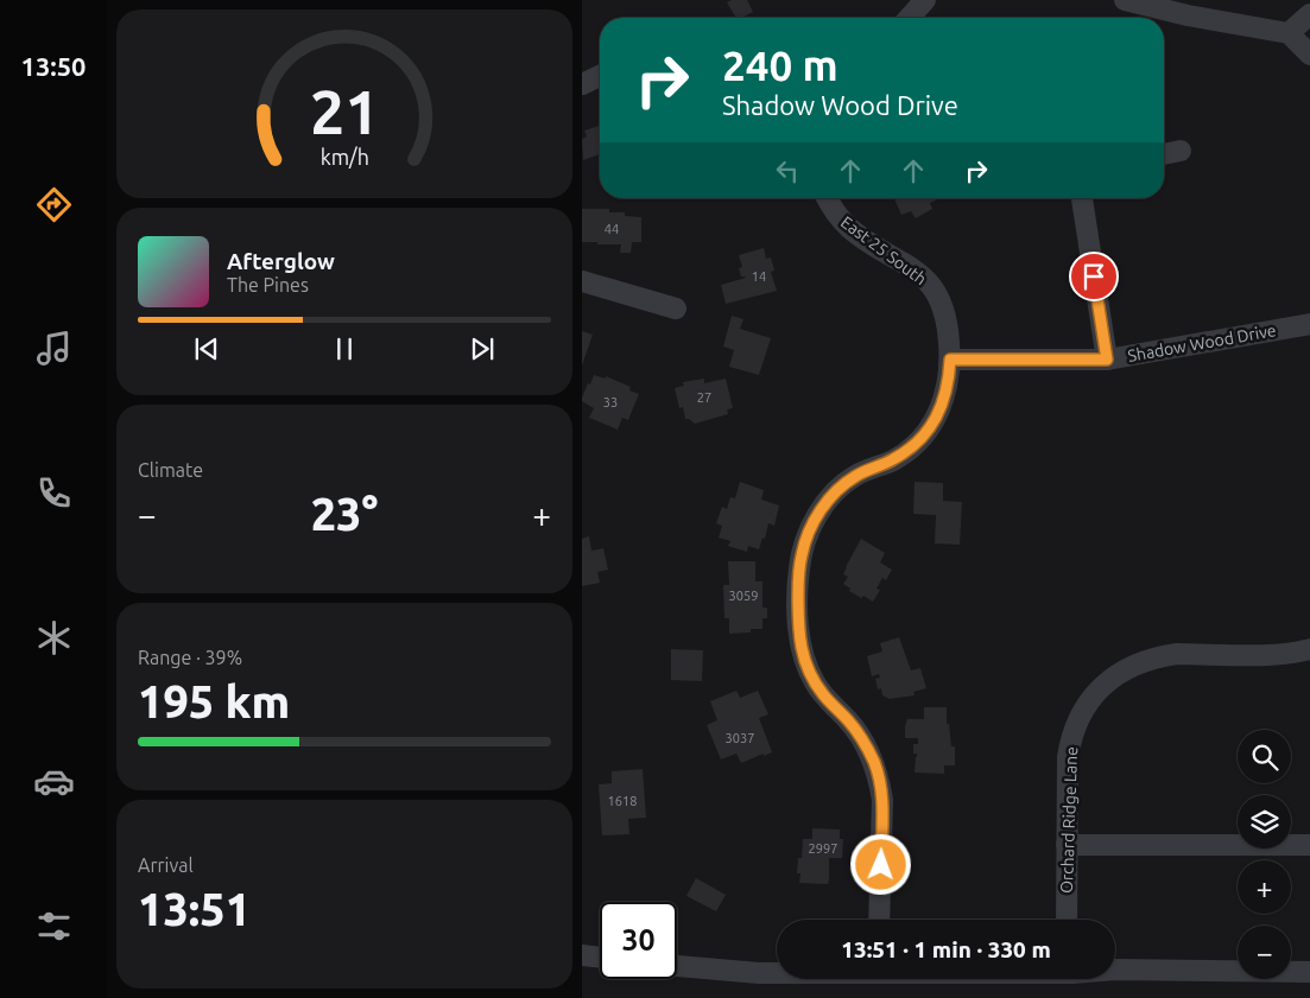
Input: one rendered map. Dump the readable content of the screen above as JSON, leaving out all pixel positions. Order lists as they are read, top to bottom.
{
  "streets": {
    "street": ["East 25 South", "Shadow Wood Drive", "Orchard Ridge Lane"]
  },
  "crossings": [
    ["East 25 South", "Shadow Wood Drive"]
  ],
  "house_numbers": [
    "44",
    "14",
    "27",
    "33",
    "3059",
    "3037",
    "1618",
    "2997"
  ],
  "page": {
    "tabs": "13:50",
    "turn": ["240 m", "Shadow Wood Drive"],
    "song": ["Afterglow", "The Pines"],
    "tile": [
      "Climate",
      ["Range · 39%", "195 km"],
      ["Arrival", "13:51"]
    ],
    "heat": ["−", "23°", "+"],
    "map_buttons": ["+", "−"],
    "limit": "30",
    "trip": "13:51 · 1 min · 330 m",
    "gauge": ["21", "km/h"]
  }
}
